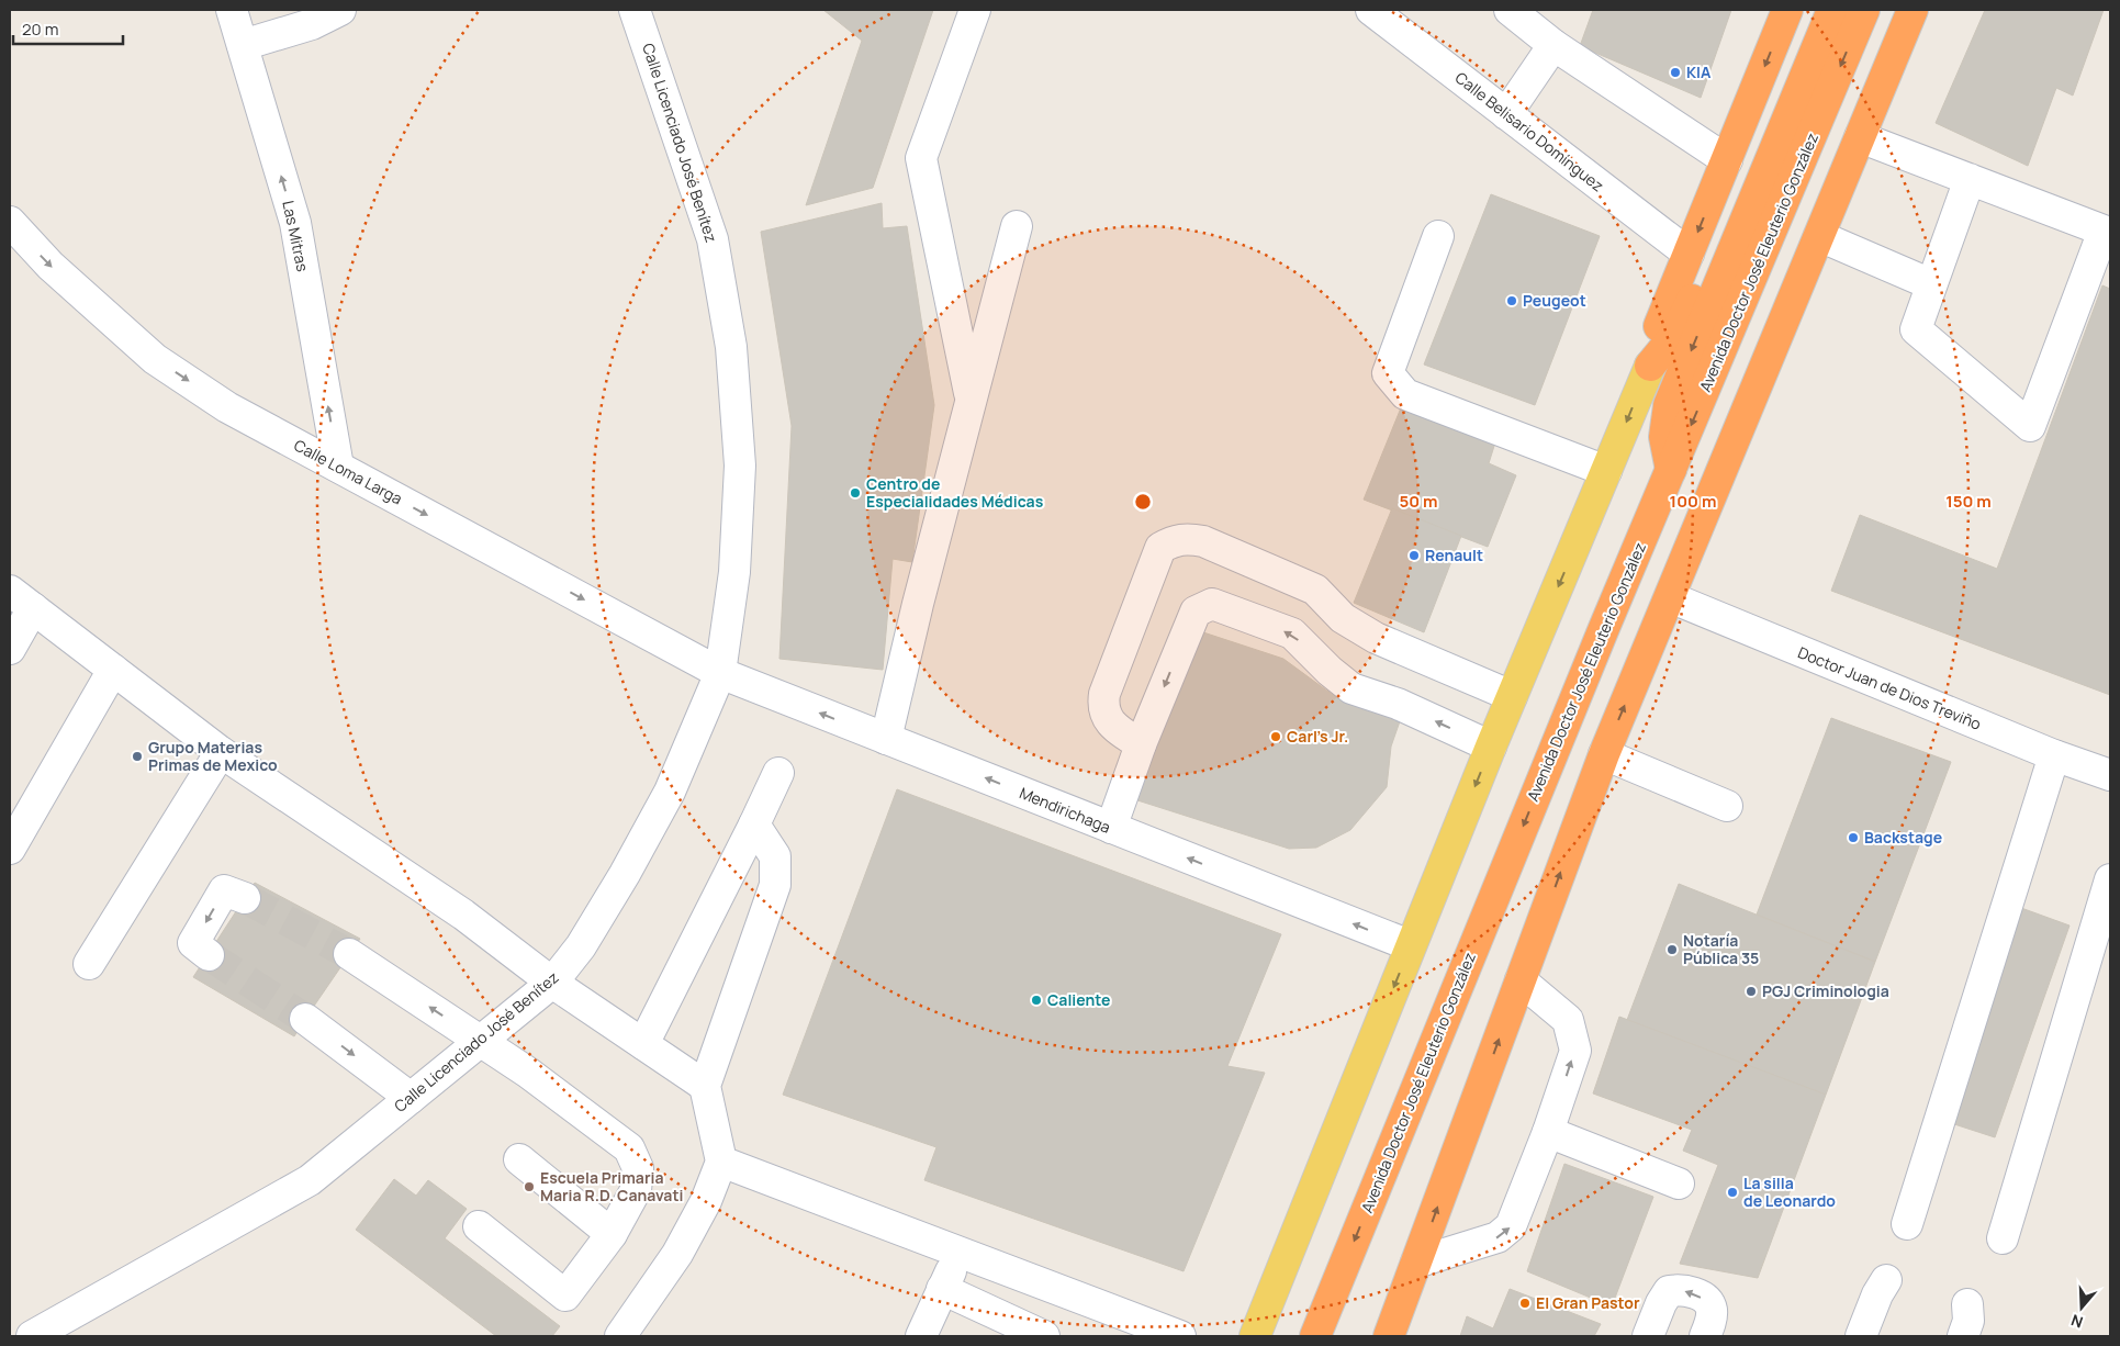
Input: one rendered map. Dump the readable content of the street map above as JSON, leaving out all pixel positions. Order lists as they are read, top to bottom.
{
  "streets": {
    "highway": ["Avenida Doctor José Eleuterio González"],
    "street": [
      "Calle Belisario Domínguez",
      "Calle Licenciado José Benítez",
      "Las Mitras",
      "Calle Loma Larga",
      "Doctor Juan de Dios Treviño",
      "Mendirichaga"
    ]
  },
  "crossings": [
    ["Calle Licenciado José Benítez", "Calle Loma Larga"],
    ["Calle Licenciado José Benítez", "Mendirichaga"],
    ["Las Mitras", "Calle Loma Larga"],
    ["Calle Loma Larga", "Mendirichaga"]
  ],
  "one_way": ["Las Mitras", "Calle Loma Larga", "Mendirichaga"],
  "places": [
    "KIA",
    "Peugeot",
    "Centro de Especialidades Médicas",
    "Renault",
    "Carl's Jr.",
    "Grupo Materias Primas de Mexico",
    "Backstage",
    "Notaría Pública 35",
    "PGJ Criminologia",
    "Caliente",
    "Escuela Primaria Maria R.D. Canavati",
    "La silla de Leonardo",
    "El Gran Pastor"
  ],
  "scale_bar": "20 m",
  "north": "bottom",
  "rings": ["50 m", "100 m", "150 m"]
}
